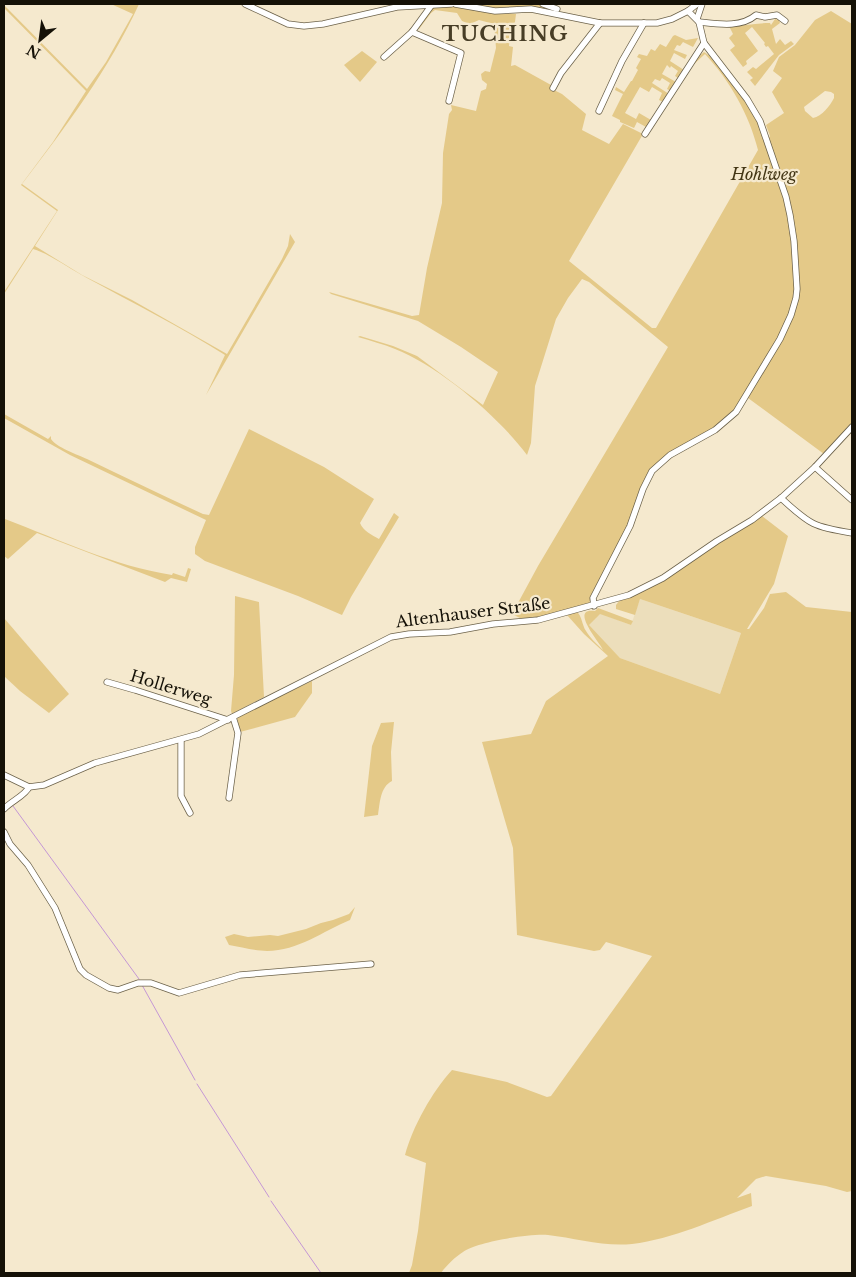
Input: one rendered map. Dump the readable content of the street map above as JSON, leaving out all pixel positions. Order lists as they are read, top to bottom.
{
  "streets": {
    "street": ["Altenhauser Straße", "Hollerweg"]
  },
  "crossings": [
    ["Altenhauser Straße", "Hollerweg"]
  ],
  "districts": ["TUCHING"],
  "parks": ["Hohlweg"],
  "north": "bottom left"
}
